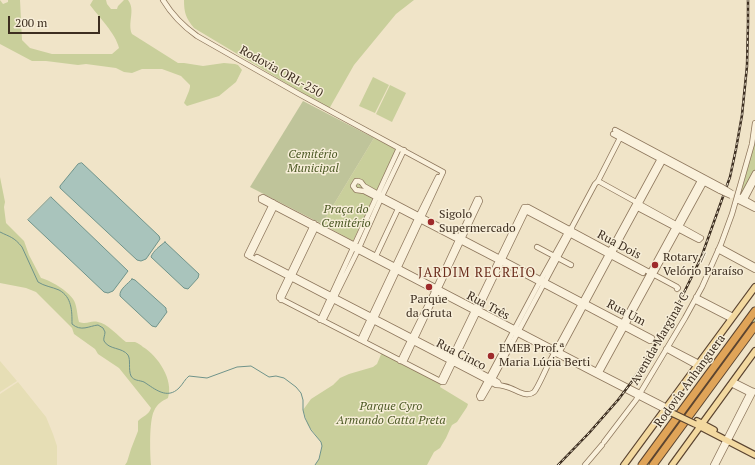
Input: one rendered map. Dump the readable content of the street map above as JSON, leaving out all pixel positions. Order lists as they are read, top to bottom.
{
  "streets": {
    "highway": ["Rodovia Anhanguera"],
    "main road": ["Rua Três"],
    "street": [
      "Rodovia ORL-250",
      "Rua Dois",
      "Rua Um",
      "Avenida Marginal C",
      "Rua Cinco"
    ]
  },
  "crossings": [
    ["Rua Dois", "Rua Um"],
    ["Rua Três", "Avenida Marginal C"],
    ["Rua Três", "Rua Cinco"]
  ],
  "districts": ["JARDIM RECREIO"],
  "parks": ["Cemitério Municipal", "Praça do Cemitério", "Parque Cyro Armando Catta Preta"],
  "places": [
    "Sigolo Supermercado",
    "Rotary / Velório Paraíso",
    "Parque da Gruta",
    "EMEB Prof.ª Maria Lúcia Berti"
  ],
  "scale_bar": "200 m"
}
